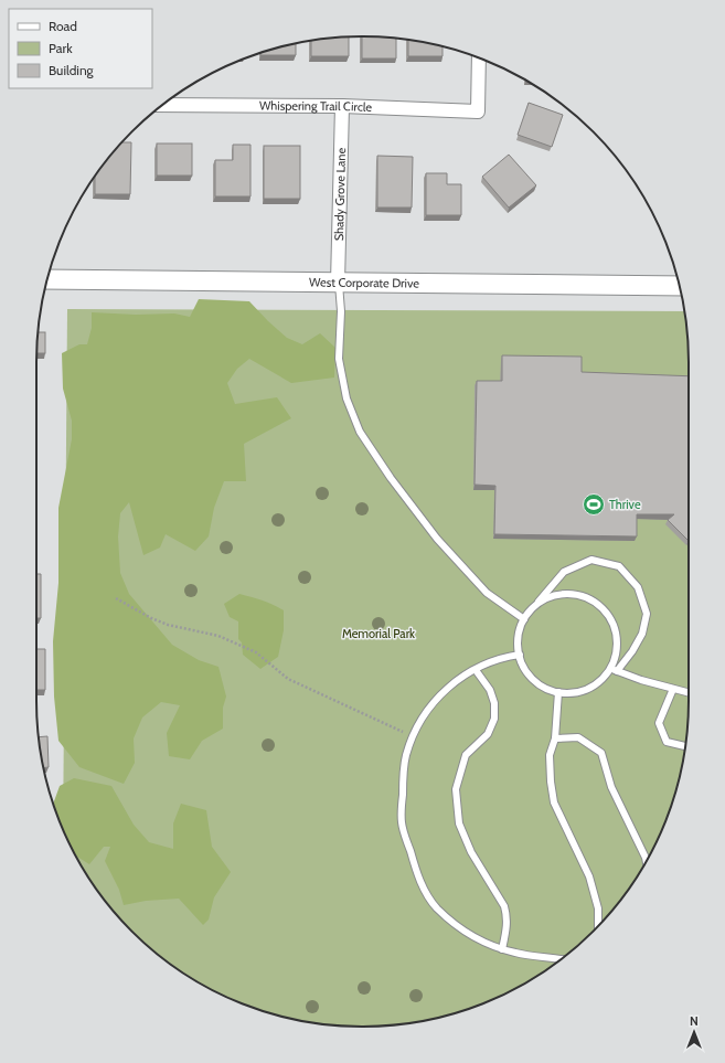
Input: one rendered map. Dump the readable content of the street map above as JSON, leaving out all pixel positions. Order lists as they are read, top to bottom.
{
  "streets": {
    "street": ["Whispering Trail Circle", "Shady Grove Lane", "West Corporate Drive"]
  },
  "crossings": [
    ["Whispering Trail Circle", "Shady Grove Lane"],
    ["Shady Grove Lane", "West Corporate Drive"]
  ],
  "parks": ["Memorial Park"],
  "places": {
    "sports": ["Thrive"]
  },
  "legend": ["Road", "Park", "Building"],
  "north": "top"
}
